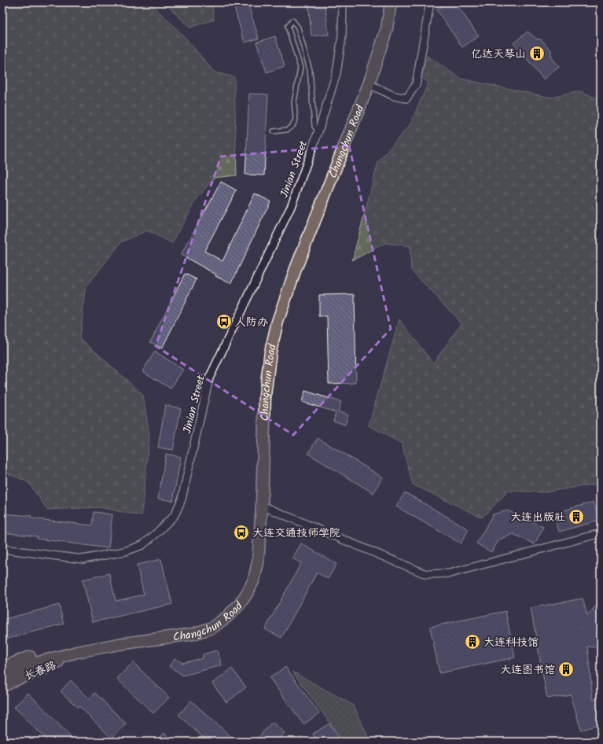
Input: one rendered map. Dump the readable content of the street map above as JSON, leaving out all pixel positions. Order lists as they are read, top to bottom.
{
  "streets": {
    "main road": ["Changchun Road", "长春路"],
    "street": ["Jinian Street"]
  },
  "crossings": [
    ["Changchun Road", "长春路"]
  ],
  "places": {
    "building": [
      "亿达天琴山",
      "大连出版社",
      "大连科技馆",
      "大连图书馆"
    ],
    "bus stop": ["人防办", "大连交通技师学院"]
  }
}
